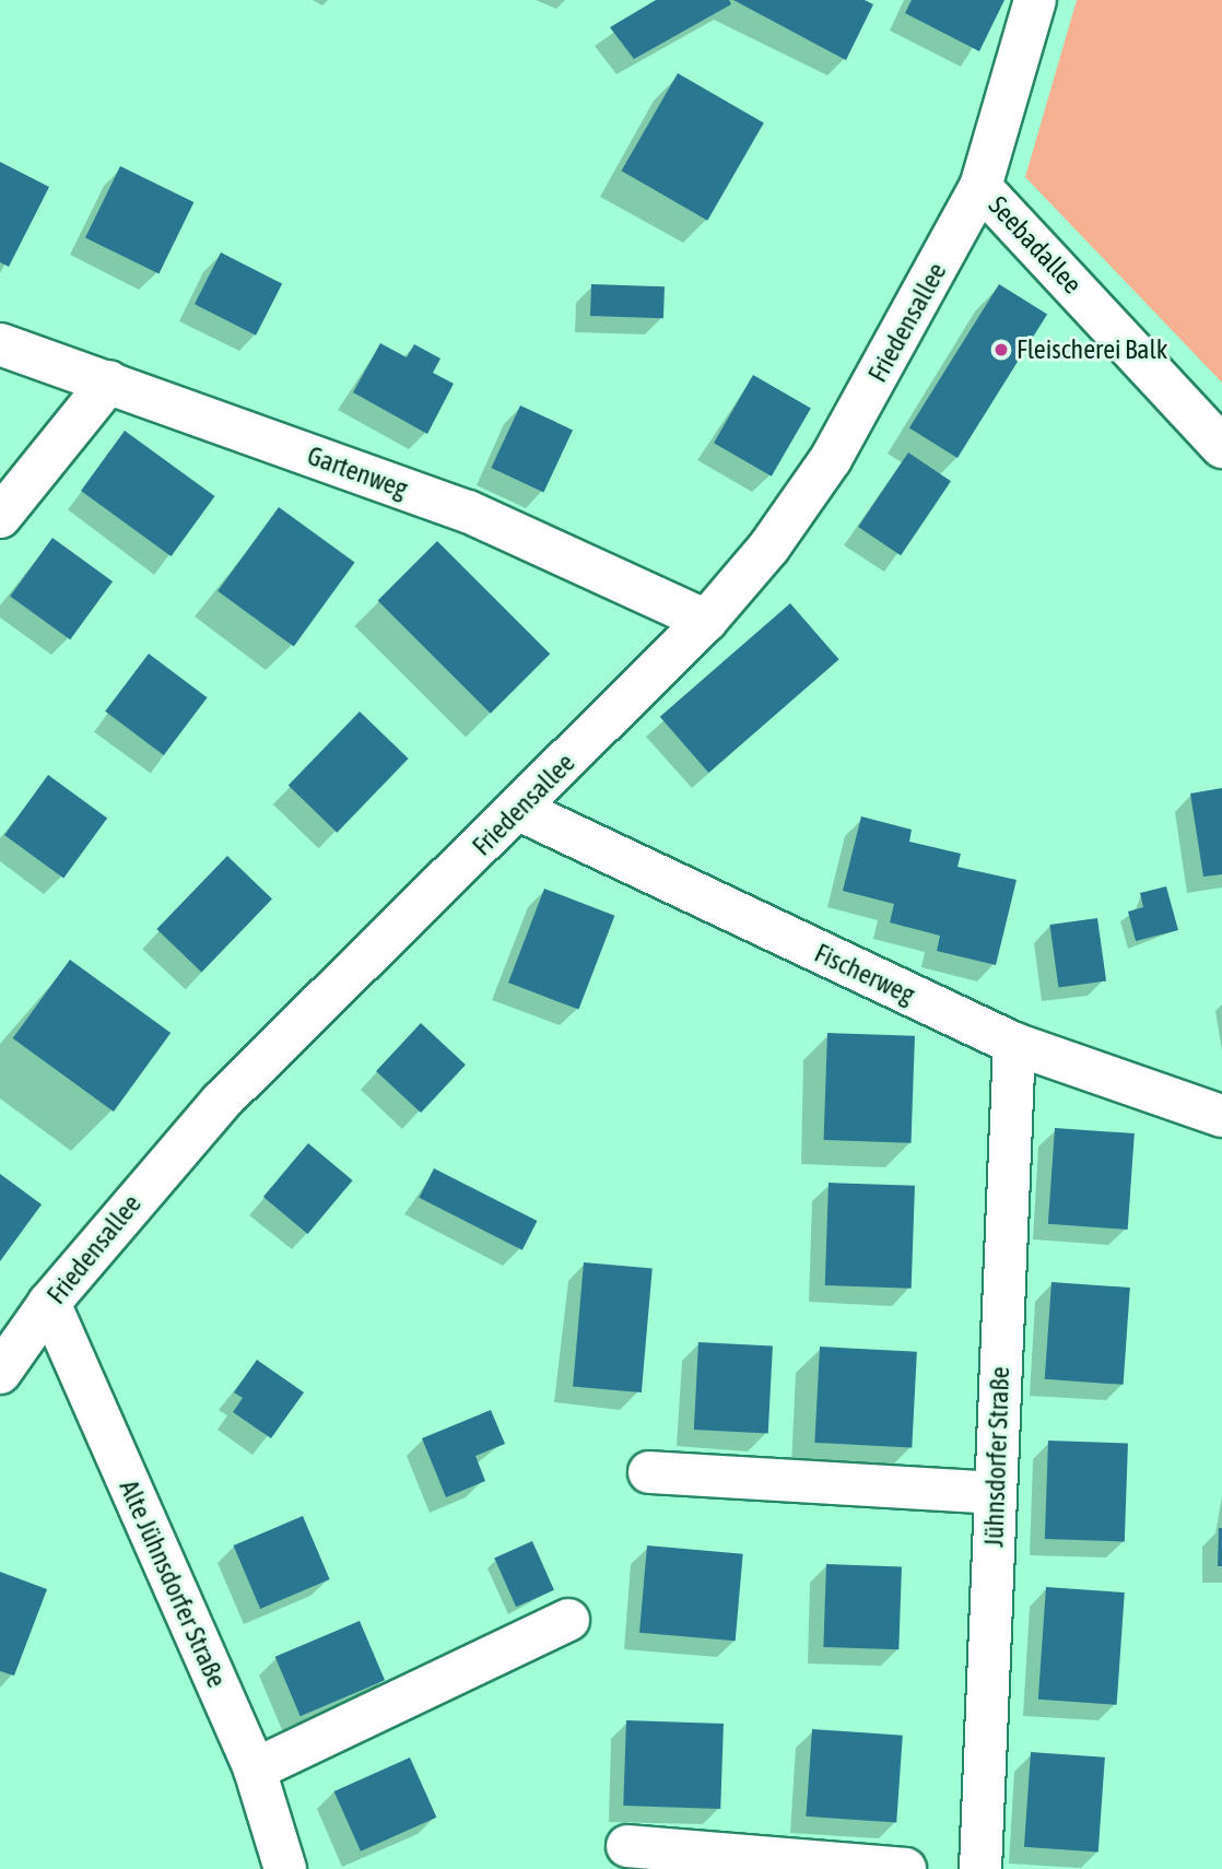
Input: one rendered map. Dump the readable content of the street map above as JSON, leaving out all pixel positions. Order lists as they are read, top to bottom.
{
  "streets": {
    "street": [
      "Seebadallee",
      "Friedensallee",
      "Gartenweg",
      "Fischerweg",
      "Jühnsdorfer Straße",
      "Alte Jühnsdorfer Straße"
    ]
  },
  "crossings": [
    ["Seebadallee", "Friedensallee"],
    ["Friedensallee", "Gartenweg"],
    ["Friedensallee", "Fischerweg"],
    ["Friedensallee", "Alte Jühnsdorfer Straße"],
    ["Fischerweg", "Jühnsdorfer Straße"]
  ],
  "places": ["Fleischerei Balk"]
}
